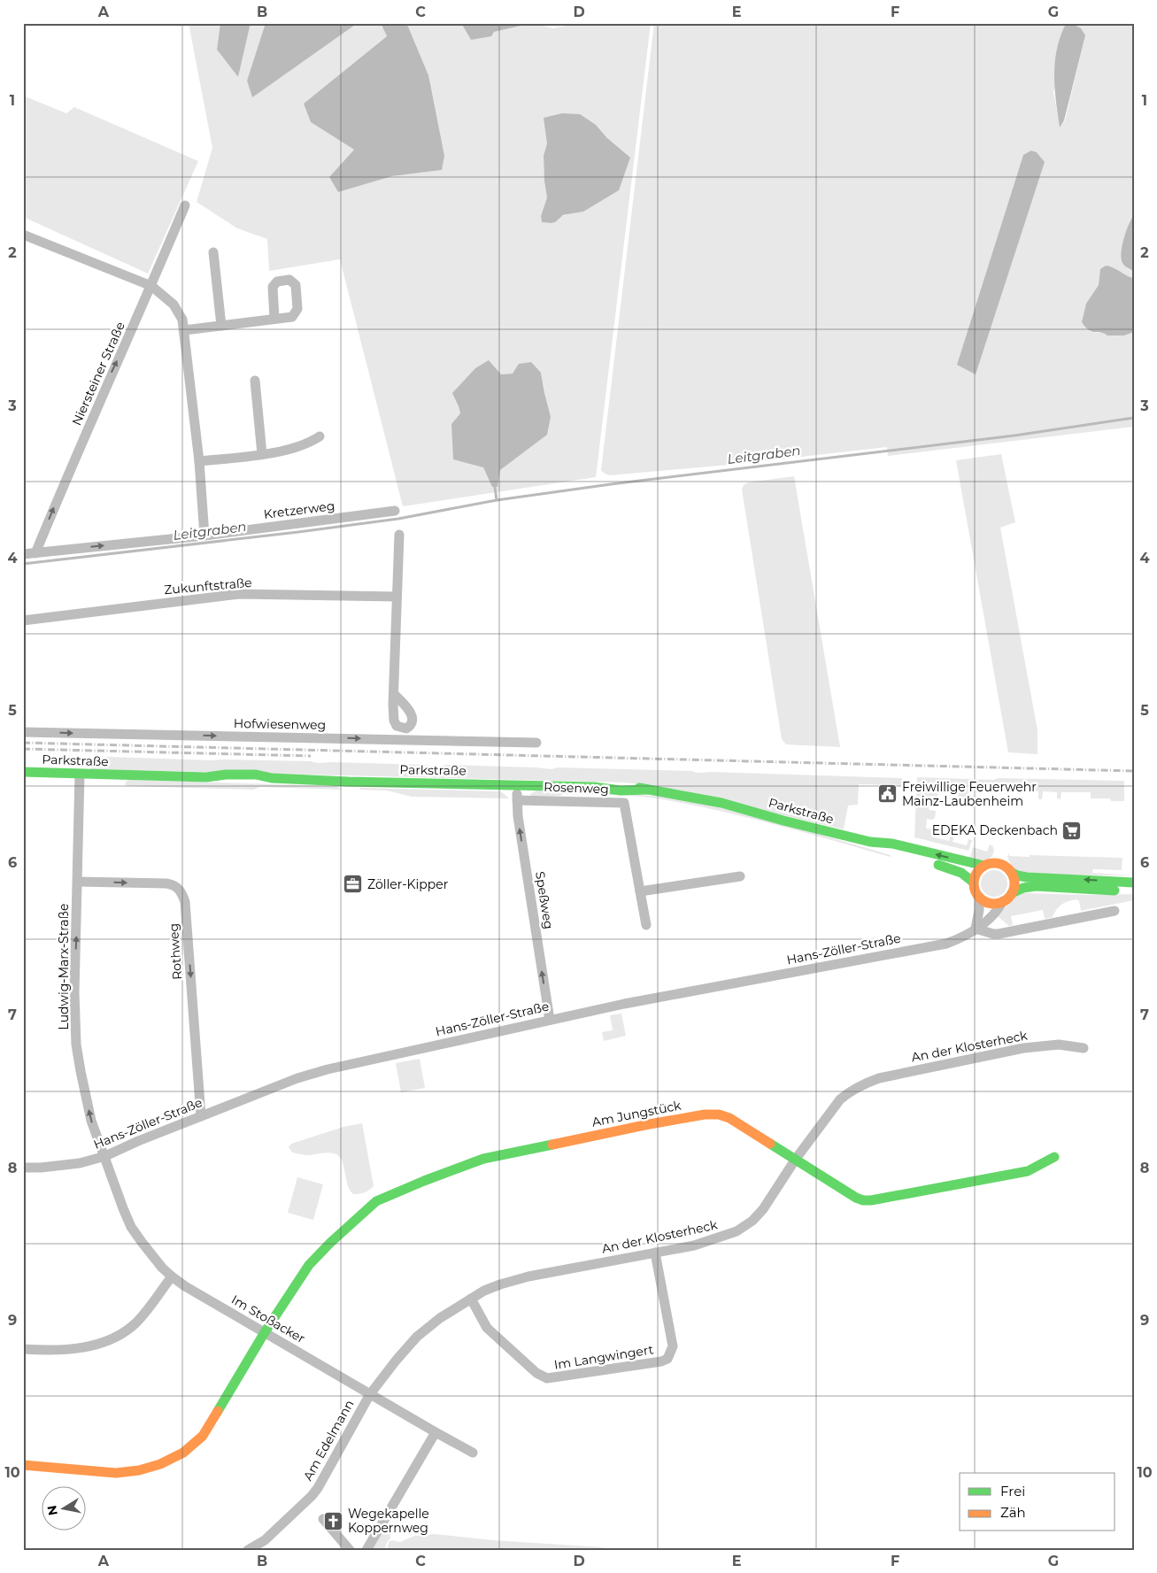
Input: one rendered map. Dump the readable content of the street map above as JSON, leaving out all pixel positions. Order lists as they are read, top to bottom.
{
  "streets": {
    "main road": ["Parkstraße", "Am Jungstück"],
    "street": [
      "Niersteiner Straße",
      "Kretzerweg",
      "Zukunftstraße",
      "Hofwiesenweg",
      "Rosenweg",
      "Speßweg",
      "Hans-Zöller-Straße",
      "Rothweg",
      "Ludwig-Marx-Straße",
      "An der Klosterheck",
      "Im Stoßacker",
      "Im Langwingert",
      "Am Edelmann"
    ]
  },
  "crossings": [
    ["Niersteiner Straße", "Kretzerweg"],
    ["Parkstraße", "Speßweg"],
    ["Parkstraße", "Hans-Zöller-Straße"],
    ["Parkstraße", "Ludwig-Marx-Straße"],
    ["Rosenweg", "Speßweg"],
    ["Speßweg", "Hans-Zöller-Straße"],
    ["Hans-Zöller-Straße", "Rothweg"],
    ["Hans-Zöller-Straße", "Ludwig-Marx-Straße"],
    ["Hans-Zöller-Straße", "Im Stoßacker"],
    ["Rothweg", "Ludwig-Marx-Straße"],
    ["Ludwig-Marx-Straße", "Im Stoßacker"],
    ["An der Klosterheck", "Am Jungstück"],
    ["An der Klosterheck", "Im Stoßacker"],
    ["An der Klosterheck", "Im Langwingert"],
    ["An der Klosterheck", "Am Edelmann"],
    ["Am Jungstück", "Im Stoßacker"],
    ["Im Stoßacker", "Am Edelmann"]
  ],
  "one_way": [
    "Niersteiner Straße",
    "Kretzerweg",
    "Hofwiesenweg",
    "Speßweg",
    "Ludwig-Marx-Straße"
  ],
  "water": ["Leitgraben"],
  "places": {
    "public building": ["Freiwillige Feuerwehr Mainz-Laubenheim"],
    "supermarket": ["EDEKA Deckenbach"],
    "office": ["Zöller-Kipper"],
    "church": ["Wegekapelle Koppernweg"]
  },
  "legend": ["Frei", "Zäh"],
  "north": "left",
  "grid": {
    "columns": [
      "A",
      "B",
      "C",
      "D",
      "E",
      "F",
      "G"
    ],
    "rows": [
      "1",
      "2",
      "3",
      "4",
      "5",
      "6",
      "7",
      "8",
      "9",
      "10"
    ]
  }
}
